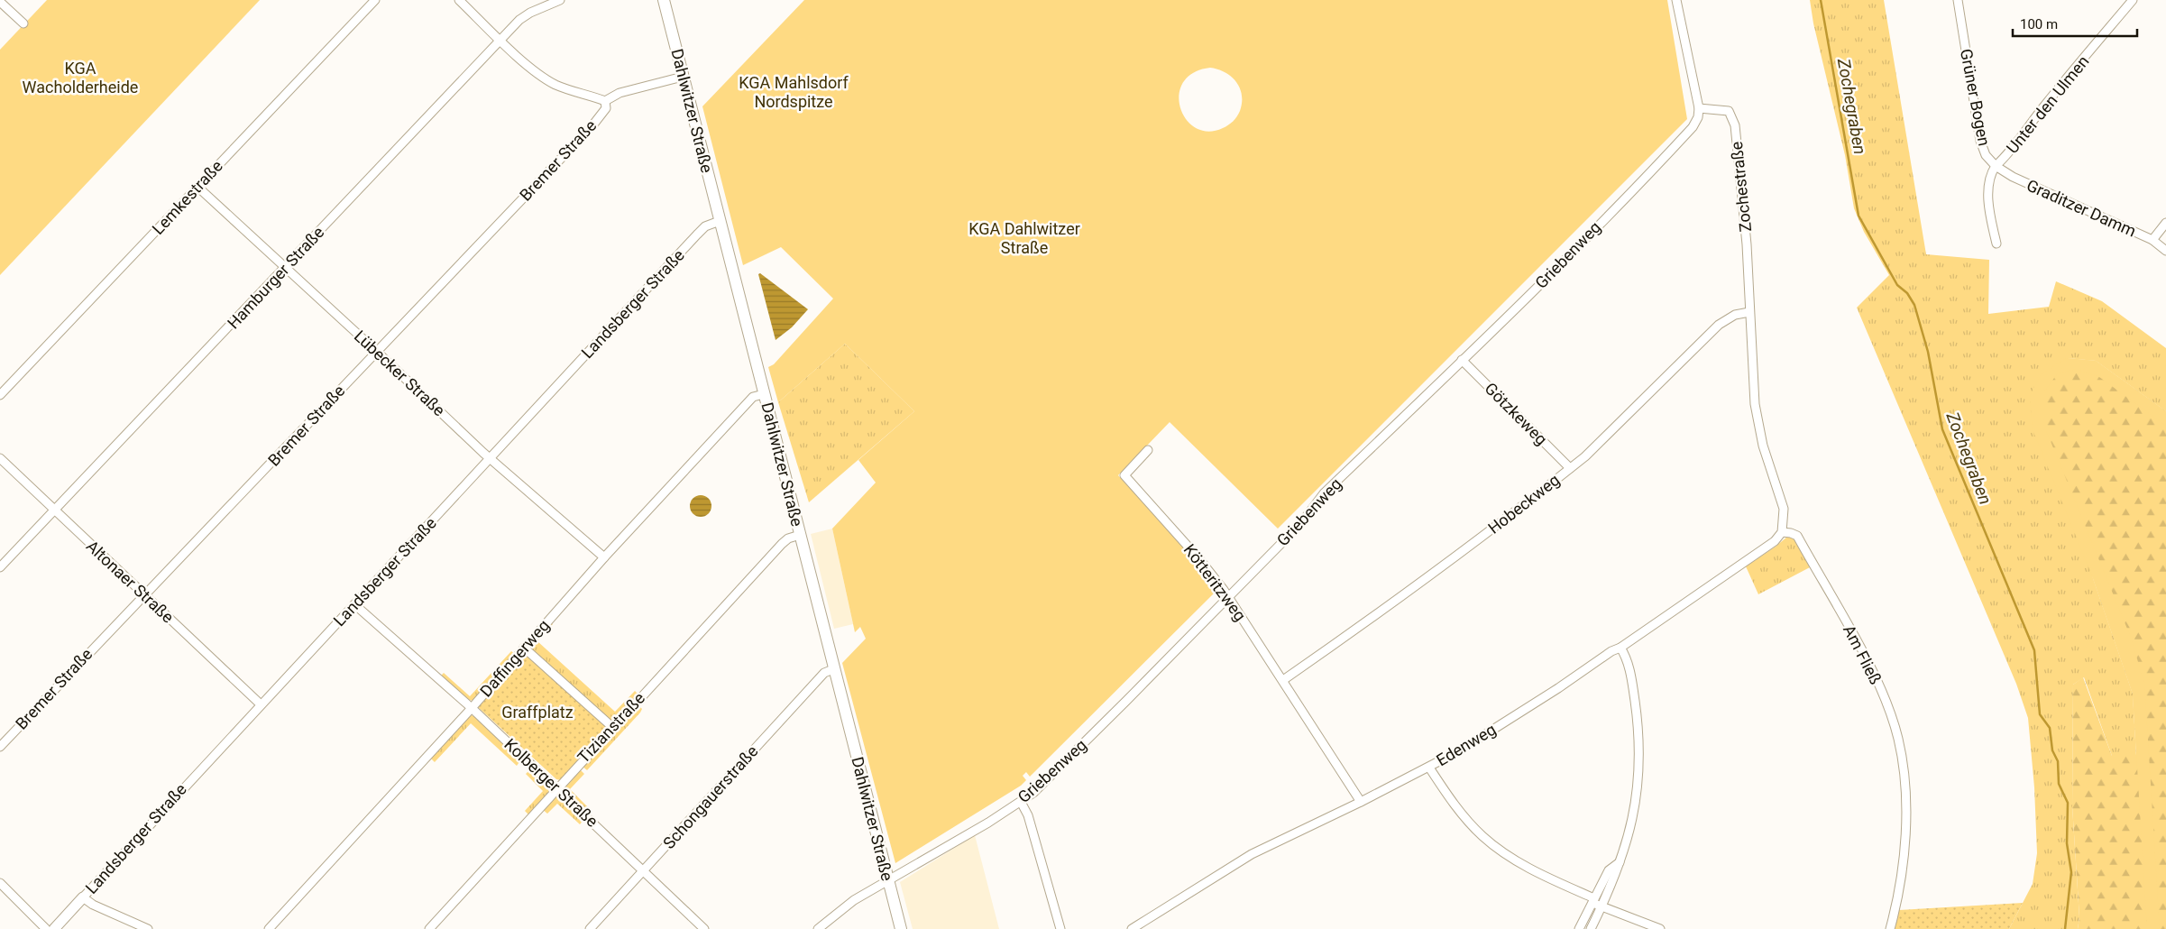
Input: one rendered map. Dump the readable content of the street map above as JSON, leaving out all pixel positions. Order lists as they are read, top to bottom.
{
  "streets": {
    "main road": ["Dahlwitzer Straße"],
    "street": [
      "Grüner Bogen",
      "Unter den Ulmen",
      "Bremer Straße",
      "Zochestraße",
      "Lemkestraße",
      "Graditzer Damm",
      "Griebenweg",
      "Hamburger Straße",
      "Landsberger Straße",
      "Lübecker Straße",
      "Götzkeweg",
      "Hobeckweg",
      "Altonaer Straße",
      "Kötteritzweg",
      "Am Fließ",
      "Daffingerweg",
      "Tizianstraße",
      "Edenweg",
      "Kolberger Straße",
      "Schongauerstraße"
    ]
  },
  "crossings": [
    ["Grüner Bogen", "Unter den Ulmen"],
    ["Grüner Bogen", "Graditzer Damm"],
    ["Unter den Ulmen", "Graditzer Damm"],
    ["Dahlwitzer Straße", "Griebenweg"],
    ["Dahlwitzer Straße", "Landsberger Straße"],
    ["Dahlwitzer Straße", "Daffingerweg"],
    ["Dahlwitzer Straße", "Tizianstraße"],
    ["Dahlwitzer Straße", "Schongauerstraße"],
    ["Bremer Straße", "Lübecker Straße"],
    ["Bremer Straße", "Altonaer Straße"],
    ["Zochestraße", "Griebenweg"],
    ["Zochestraße", "Hobeckweg"],
    ["Zochestraße", "Am Fließ"],
    ["Zochestraße", "Edenweg"],
    ["Lemkestraße", "Lübecker Straße"],
    ["Griebenweg", "Götzkeweg"],
    ["Griebenweg", "Kötteritzweg"],
    ["Hamburger Straße", "Lübecker Straße"],
    ["Hamburger Straße", "Altonaer Straße"],
    ["Landsberger Straße", "Lübecker Straße"],
    ["Landsberger Straße", "Altonaer Straße"],
    ["Landsberger Straße", "Kolberger Straße"],
    ["Lübecker Straße", "Daffingerweg"],
    ["Götzkeweg", "Hobeckweg"],
    ["Hobeckweg", "Kötteritzweg"],
    ["Kötteritzweg", "Edenweg"],
    ["Am Fließ", "Edenweg"],
    ["Daffingerweg", "Kolberger Straße"],
    ["Tizianstraße", "Kolberger Straße"],
    ["Kolberger Straße", "Schongauerstraße"]
  ],
  "water": ["Zochegraben"],
  "parks": [
    "KGA Wacholderheide",
    "KGA Mahlsdorf Nordspitze",
    "KGA Dahlwitzer Straße",
    "Graffplatz"
  ],
  "scale_bar": "100 m"
}
